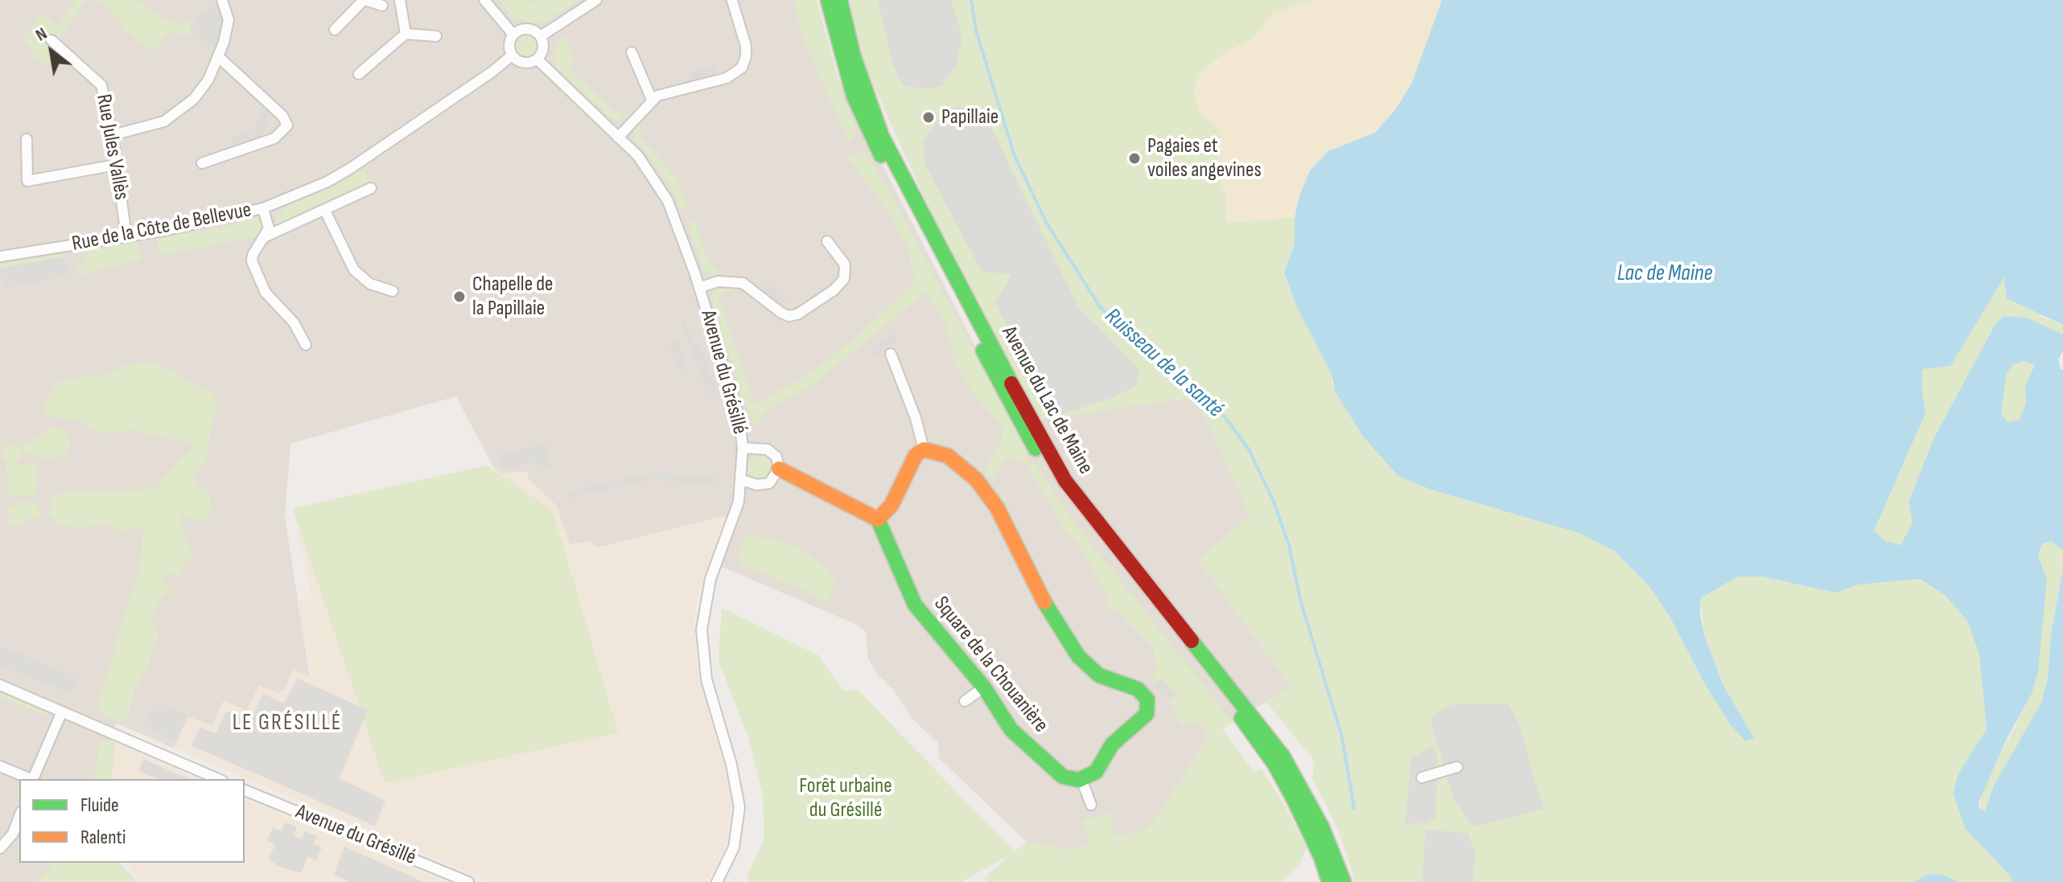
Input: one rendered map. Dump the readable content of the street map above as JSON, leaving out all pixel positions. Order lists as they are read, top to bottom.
{
  "streets": {
    "street": [
      "Rue Jules Vallès",
      "Rue de la Côte de Bellevue",
      "Avenue du Grésillé",
      "Avenue du Lac de Maine",
      "Square de la Chouanière"
    ]
  },
  "crossings": [
    ["Rue Jules Vallès", "Rue de la Côte de Bellevue"],
    ["Rue de la Côte de Bellevue", "Avenue du Grésillé"]
  ],
  "districts": ["LE GRÉSILLÉ"],
  "water": ["Lac de Maine", "Ruisseau de la santé"],
  "parks": ["Forêt urbaine du Grésillé"],
  "places": ["Papillaie", "Pagaies et voiles angevines", "Chapelle de la Papillaie"],
  "legend": ["Fluide", "Ralenti"],
  "north": "top left"
}
